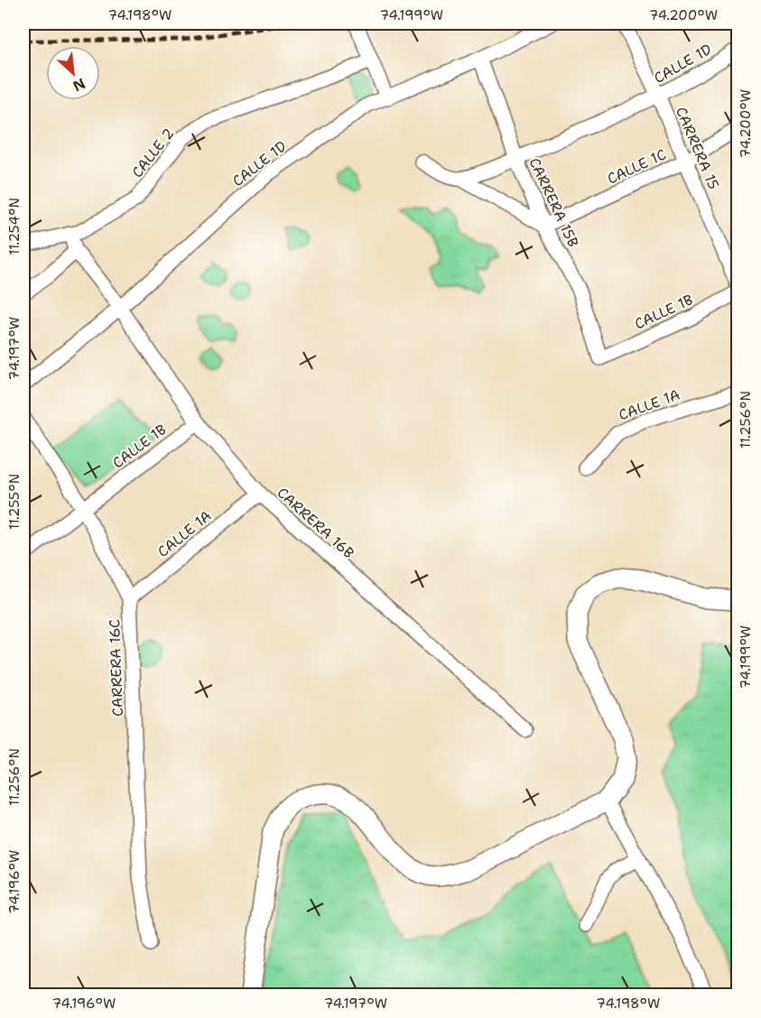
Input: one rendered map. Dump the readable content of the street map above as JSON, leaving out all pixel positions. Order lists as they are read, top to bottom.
{
  "streets": {
    "street": [
      "CALLE 1D",
      "CARRERA 15",
      "CALLE 2",
      "CALLE 1C",
      "CARRERA 15B",
      "CALLE 1B",
      "CALLE 1A",
      "CARRERA 16B",
      "CARRERA 16C"
    ]
  },
  "crossings": [
    ["CALLE 1D", "CARRERA 15"],
    ["CALLE 1D", "CARRERA 15B"],
    ["CALLE 1D", "CARRERA 16B"],
    ["CARRERA 15", "CALLE 1C"],
    ["CALLE 2", "CARRERA 16B"],
    ["CALLE 1C", "CARRERA 15B"],
    ["CARRERA 15B", "CALLE 1B"],
    ["CALLE 1B", "CARRERA 16B"],
    ["CALLE 1B", "CARRERA 16C"],
    ["CALLE 1A", "CARRERA 16B"],
    ["CALLE 1A", "CARRERA 16C"]
  ],
  "north": "bottom right",
  "coordinates": [
    "74.198°W",
    "74.199°W",
    "74.200°W",
    "11.254°N",
    "74.197°W",
    "11.256°N",
    "11.255°N",
    "74.196°W"
  ]
}
